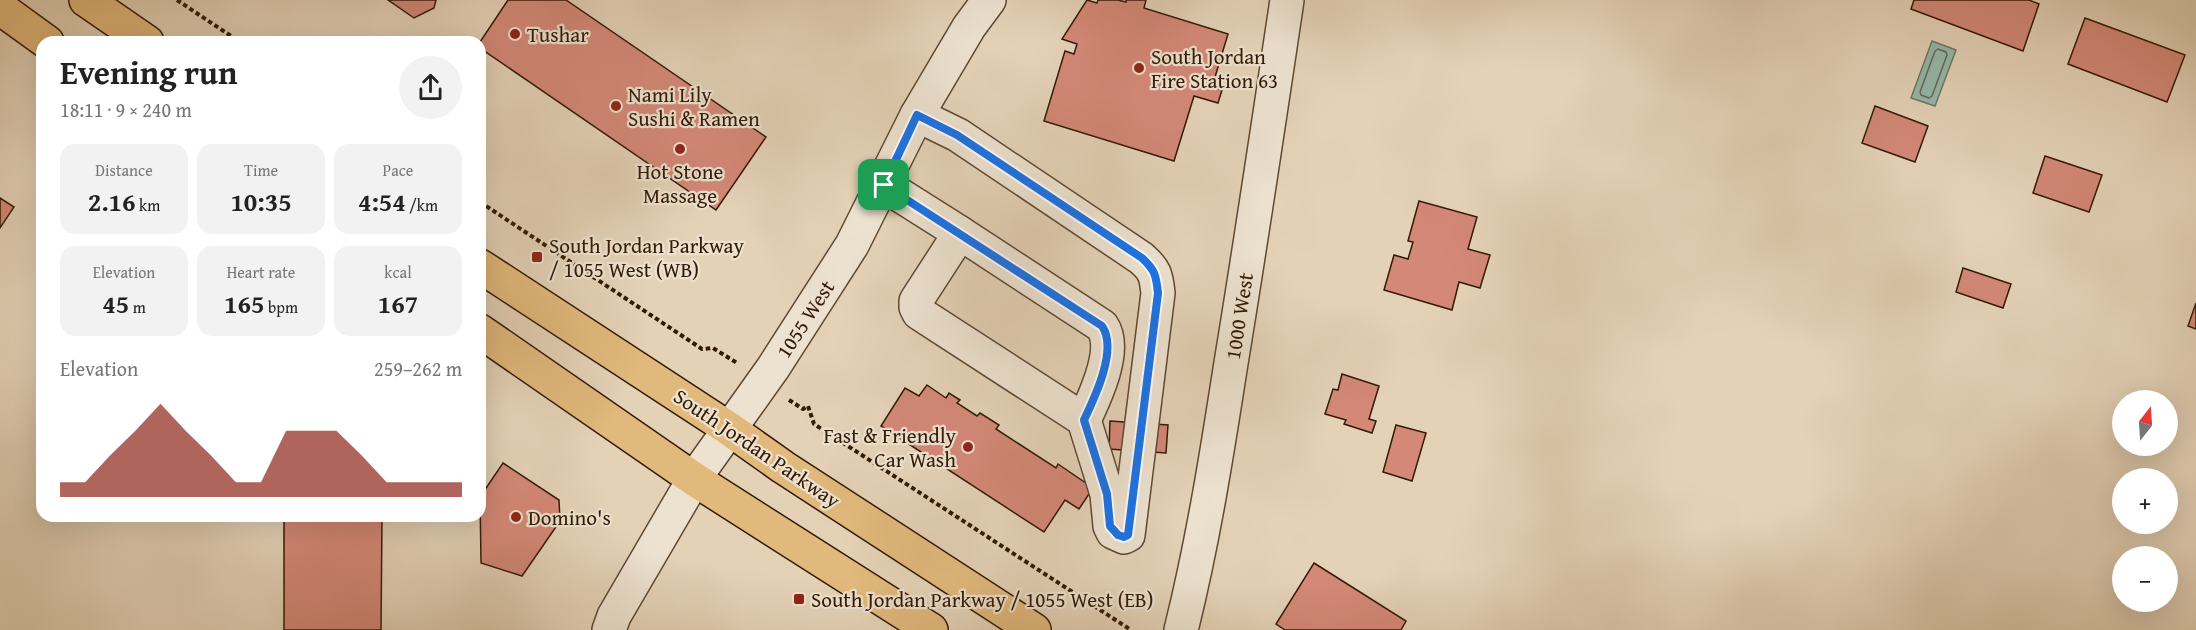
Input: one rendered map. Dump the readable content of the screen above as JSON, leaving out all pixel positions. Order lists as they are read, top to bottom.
{
  "streets": {
    "main road": ["South Jordan Parkway"],
    "street": ["1000 West", "1055 West"]
  },
  "crossings": [
    ["1055 West", "South Jordan Parkway"]
  ],
  "places": {
    "other": [
      "Tushar",
      "South Jordan Fire Station 63",
      "Nami Lily Sushi & Ramen",
      "Hot Stone Massage",
      "Fast & Friendly Car Wash",
      "Domino's"
    ],
    "transit": ["South Jordan Parkway / 1055 West (WB)", "South Jordan Parkway / 1055 West (EB)"]
  },
  "north": "top",
  "page": {
    "heading": ["Evening run", "18:11 · 9 × 240 m"],
    "stats": [
      ["Distance", "2.16 km"],
      ["Time", "10:35"],
      ["Pace", "4:54 /km"],
      ["Elevation", "45 m"],
      ["Heart rate", "165 bpm"],
      ["kcal", "167"]
    ],
    "chart": ["Elevation", "259–262 m"],
    "map_buttons": ["+", "−"]
  }
}
